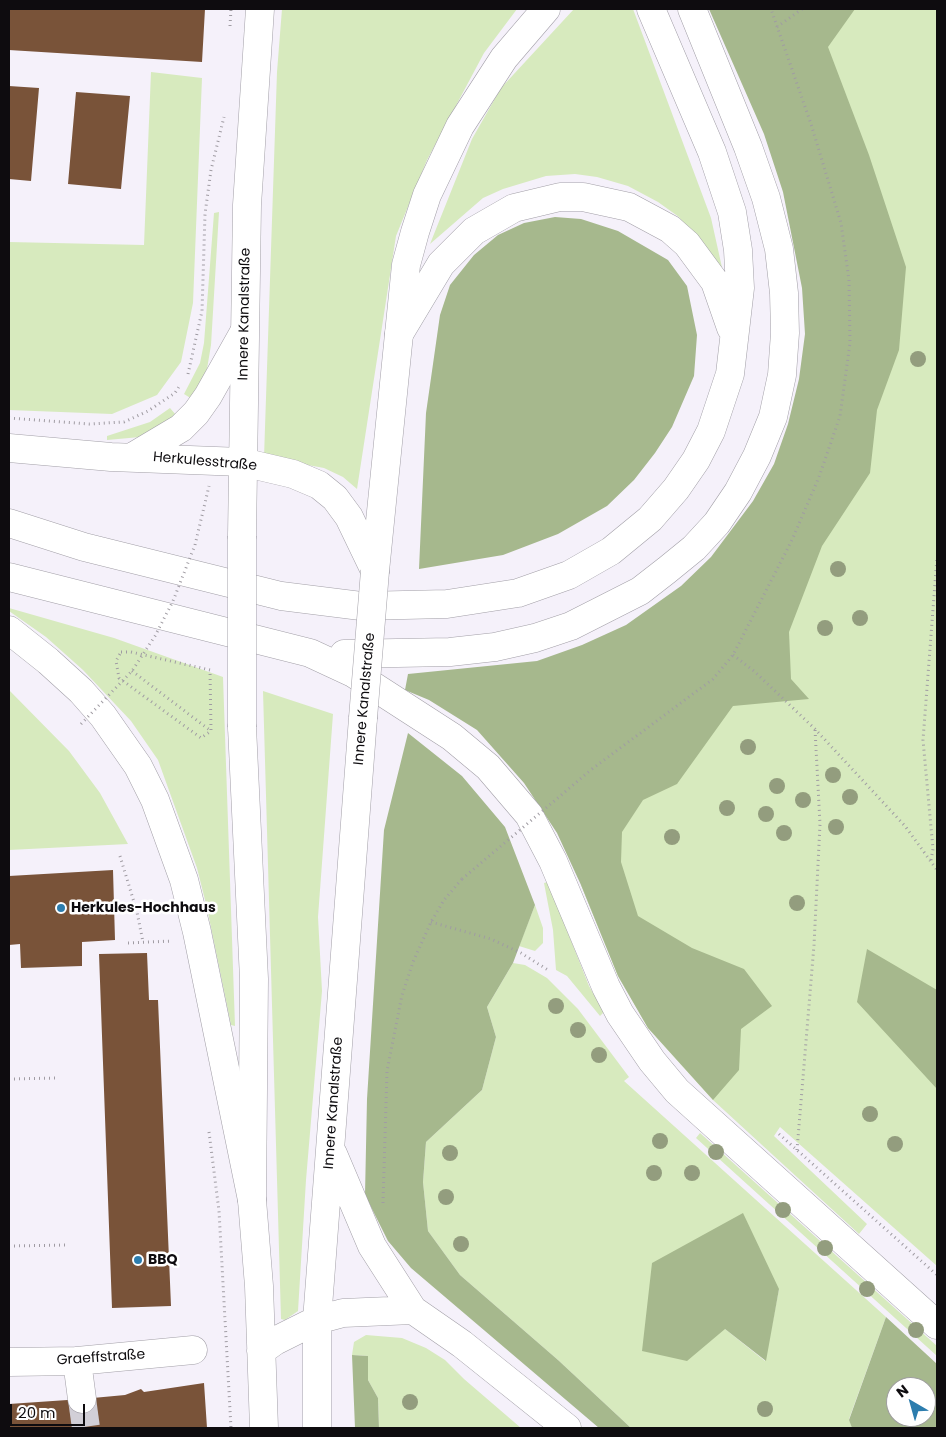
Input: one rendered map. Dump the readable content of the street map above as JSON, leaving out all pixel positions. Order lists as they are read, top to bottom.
{
  "streets": {
    "main road": ["Innere Kanalstraße", "Herkulesstraße", "Graeffstraße"]
  },
  "crossings": [
    ["Innere Kanalstraße", "Herkulesstraße"]
  ],
  "places": ["Herkules-Hochhaus", "BBQ"],
  "scale_bar": "20 m",
  "north": "top left"
}
